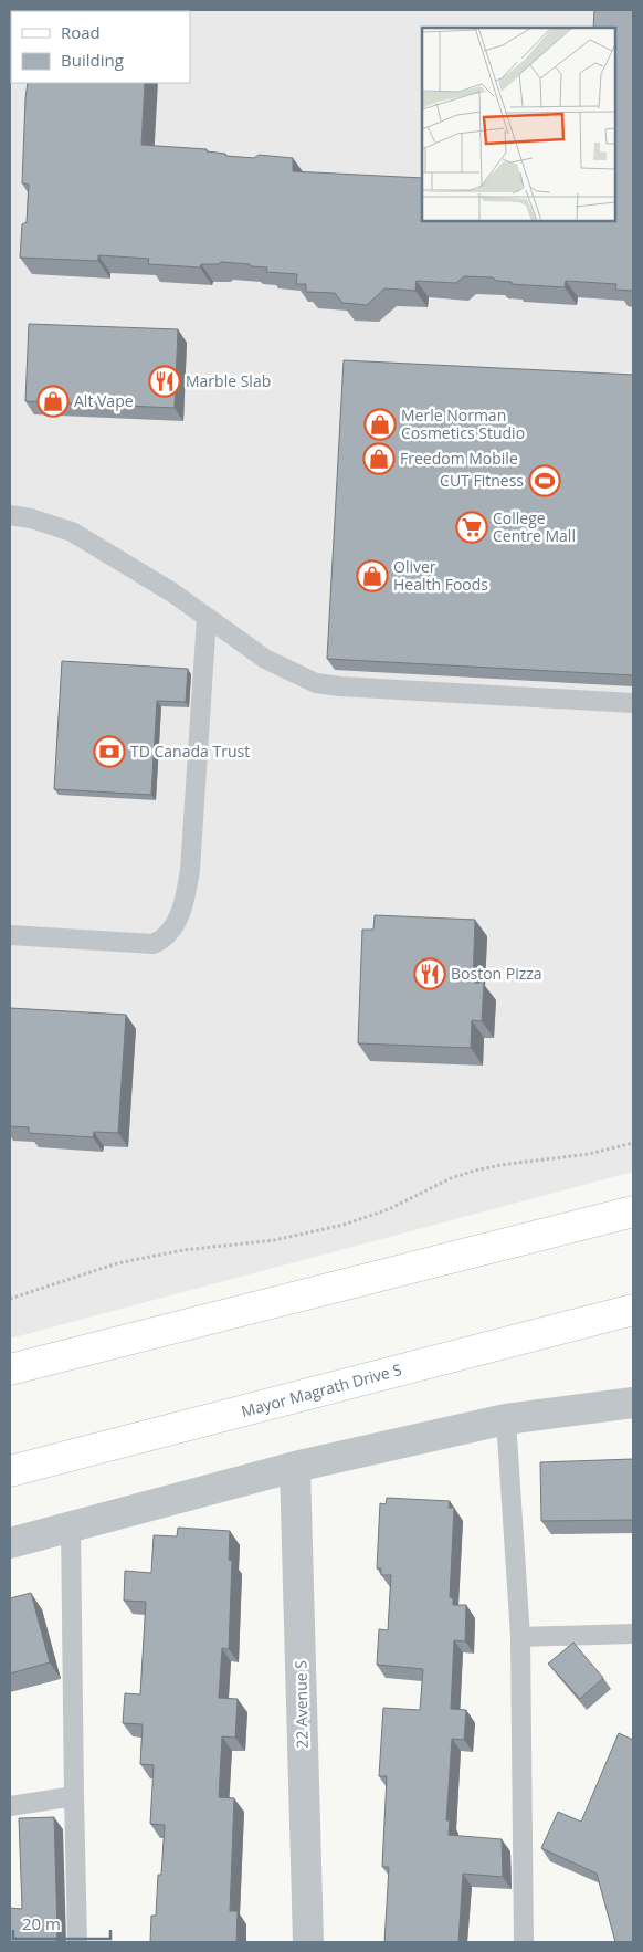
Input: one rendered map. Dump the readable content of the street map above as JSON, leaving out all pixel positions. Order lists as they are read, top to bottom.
{
  "streets": {
    "main road": ["Mayor Magrath Drive S"],
    "street": ["22 Avenue S"]
  },
  "places": {
    "restaurant": ["Marble Slab", "Boston Pizza"],
    "shop": [
      "Alt Vape",
      "Merle Norman Cosmetics Studio",
      "Freedom Mobile",
      "Oliver Health Foods"
    ],
    "sports": ["CUT Fitness"],
    "supermarket": ["College Centre Mall"],
    "bank": ["TD Canada Trust"]
  },
  "legend": ["Road", "Building"],
  "scale_bar": "20 m"
}
